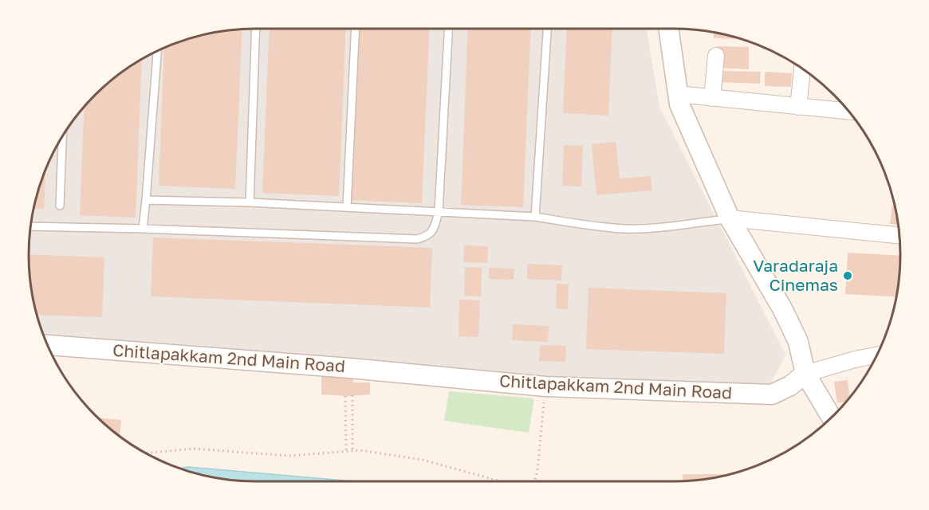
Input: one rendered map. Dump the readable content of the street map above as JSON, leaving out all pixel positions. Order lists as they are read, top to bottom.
{
  "streets": {
    "street": ["Chitlapakkam 2nd Main Road"]
  },
  "places": ["Varadaraja Cinemas"]
}
